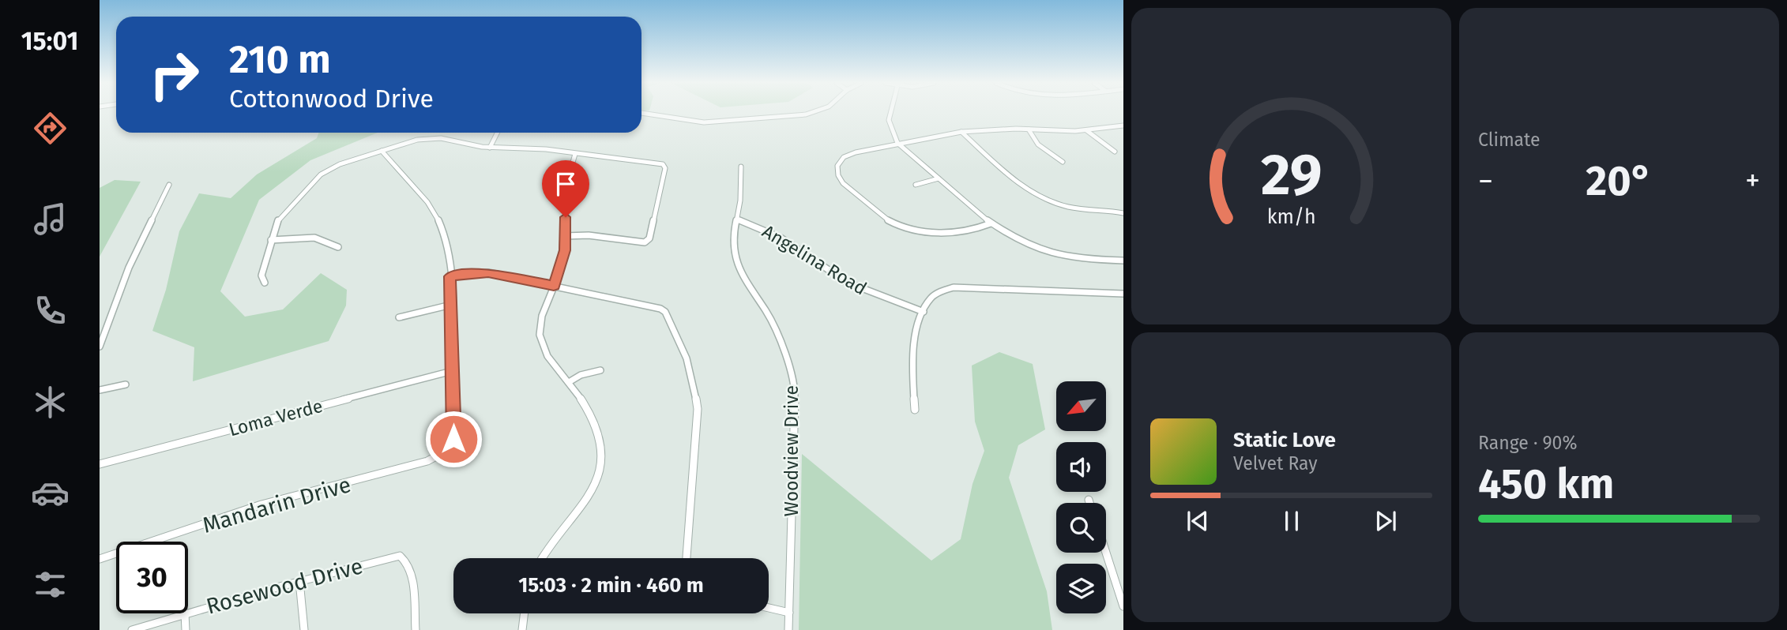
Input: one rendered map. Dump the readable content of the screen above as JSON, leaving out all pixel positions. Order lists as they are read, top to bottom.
{
  "streets": {
    "street": [
      "Angelina Road",
      "Loma Verde",
      "Woodview Drive",
      "Mandarin Drive",
      "Rosewood Drive"
    ]
  },
  "crossings": [
    ["Angelina Road", "Woodview Drive"],
    ["Loma Verde", "Mandarin Drive"]
  ],
  "north": "bottom left",
  "page": {
    "tabs": "15:01",
    "tile": [
      "Climate",
      ["Range · 90%", "450 km"]
    ],
    "turn": ["210 m", "Cottonwood Drive"],
    "heat": ["−", "20°", "+"],
    "song": ["Static Love", "Velvet Ray"],
    "limit": "30",
    "trip": "15:03 · 2 min · 460 m",
    "gauge": ["29", "km/h"]
  }
}
